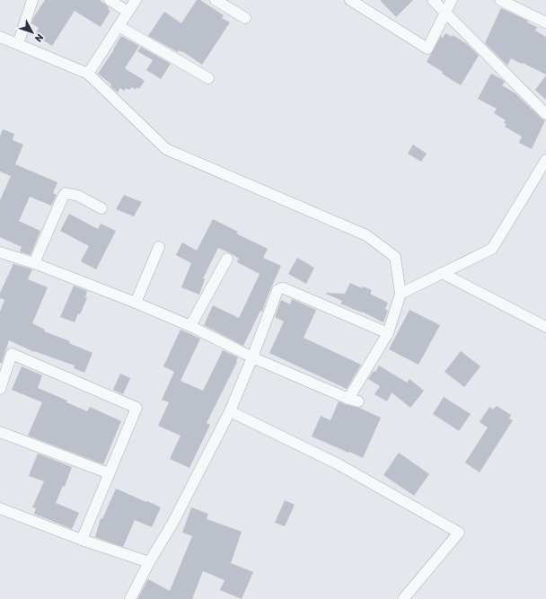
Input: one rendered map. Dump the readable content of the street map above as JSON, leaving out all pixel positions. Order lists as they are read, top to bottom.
{
  "north": "bottom right"
}
